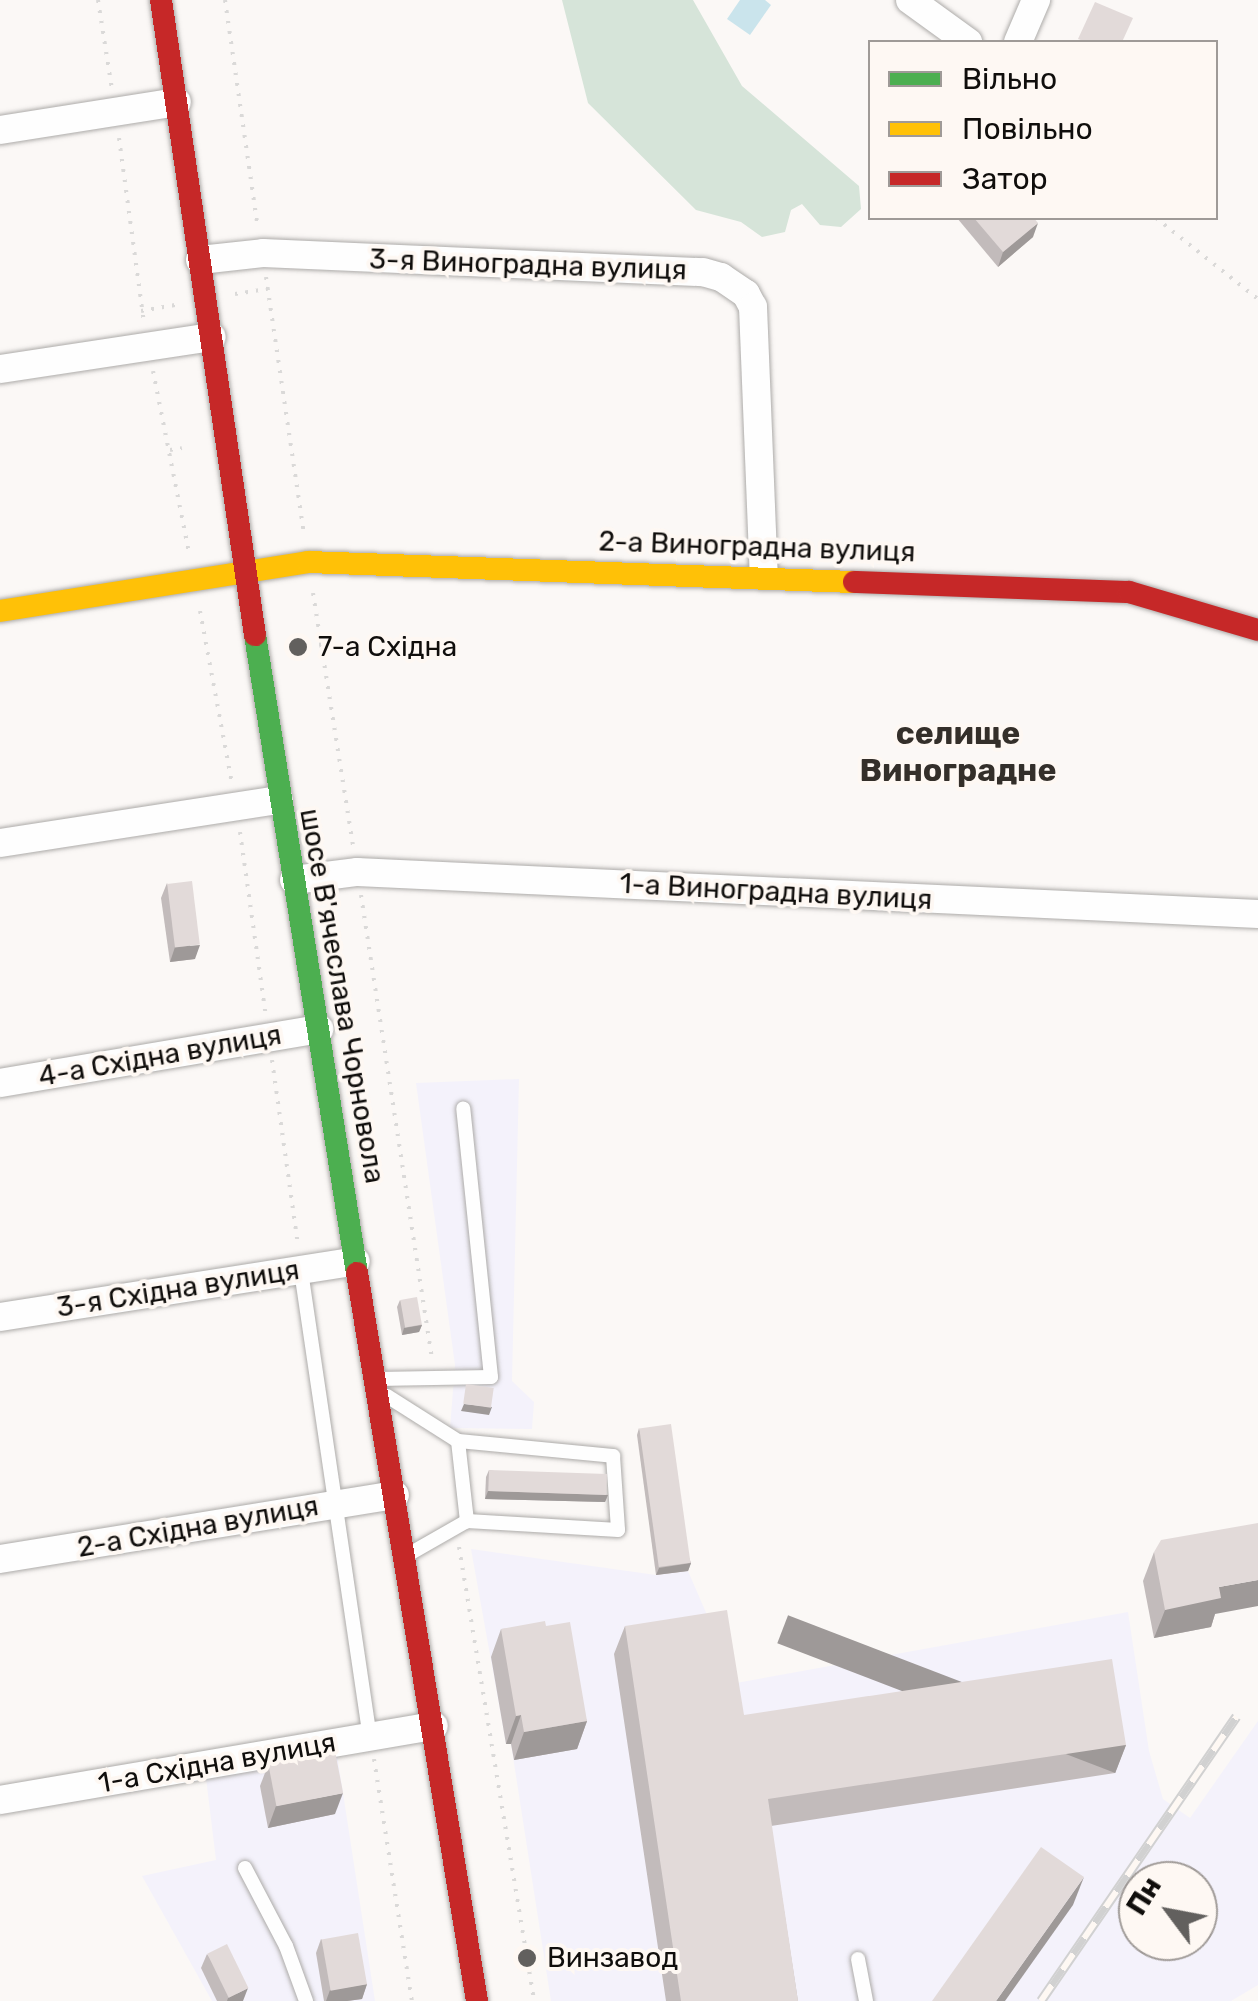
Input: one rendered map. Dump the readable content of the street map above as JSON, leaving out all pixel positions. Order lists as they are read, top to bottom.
{
  "streets": {
    "main road": ["2-а Виноградна вулиця", "шосе В'ячеслава Чорновола"],
    "street": [
      "3-я Виноградна вулиця",
      "1-а Виноградна вулиця",
      "4-а Східна вулиця",
      "3-я Східна вулиця",
      "2-а Східна вулиця",
      "1-а Східна вулиця"
    ]
  },
  "crossings": [
    ["3-я Виноградна вулиця", "2-а Виноградна вулиця"],
    ["3-я Виноградна вулиця", "шосе В'ячеслава Чорновола"],
    ["2-а Виноградна вулиця", "шосе В'ячеслава Чорновола"],
    ["1-а Виноградна вулиця", "шосе В'ячеслава Чорновола"],
    ["шосе В'ячеслава Чорновола", "4-а Східна вулиця"],
    ["шосе В'ячеслава Чорновола", "3-я Східна вулиця"],
    ["шосе В'ячеслава Чорновола", "2-а Східна вулиця"],
    ["шосе В'ячеслава Чорновола", "1-а Східна вулиця"]
  ],
  "districts": ["селище Виноградне"],
  "places": ["7-а Східна", "Винзавод"],
  "legend": ["Вільно", "Повільно", "Затор"],
  "north": "top left"
}
